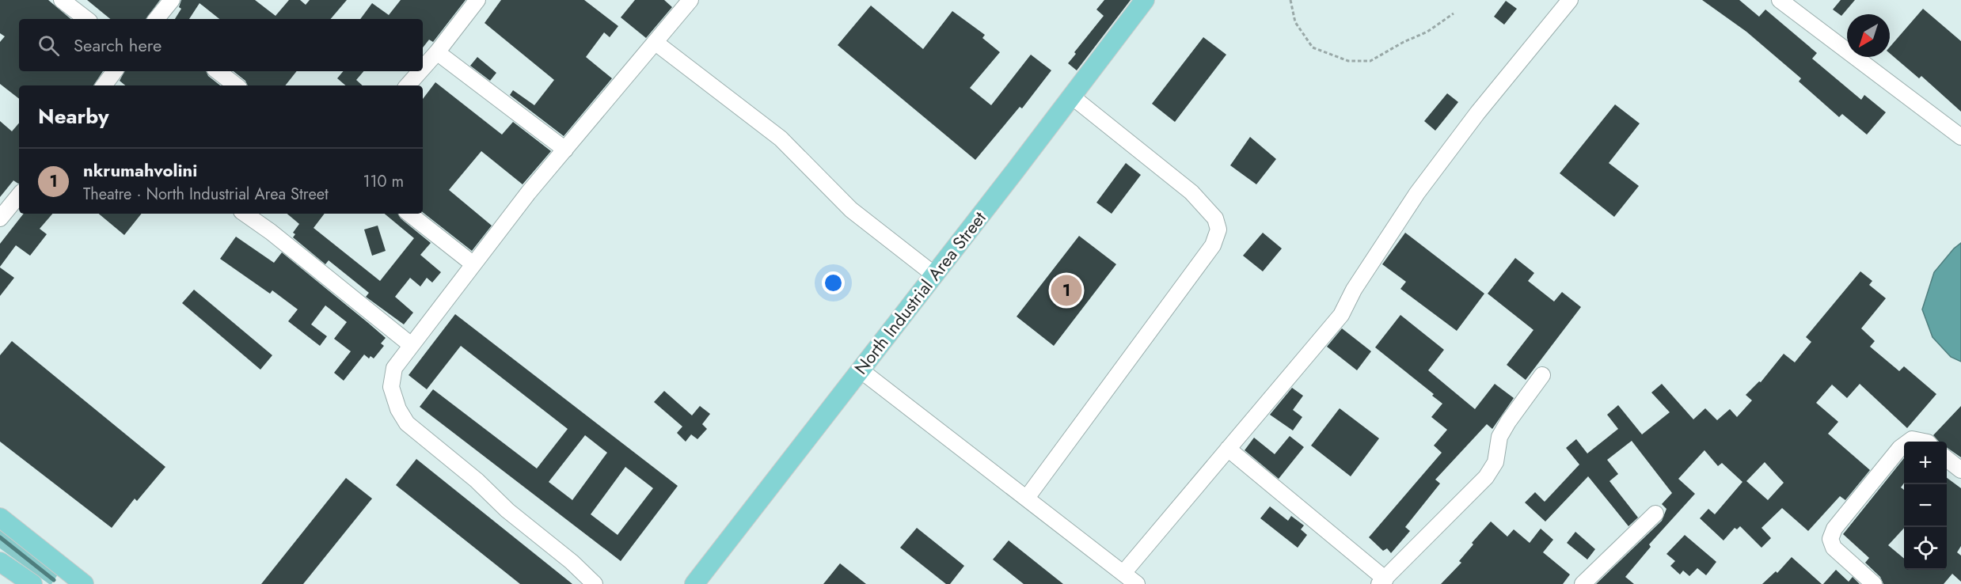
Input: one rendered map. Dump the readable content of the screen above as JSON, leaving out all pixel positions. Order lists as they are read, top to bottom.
{
  "streets": {
    "main road": ["North Industrial Area Street"]
  },
  "north": "bottom left",
  "page": {
    "search": "Search here",
    "heading": "Nearby",
    "list": [
      {
        "mark": "1",
        "name": "nkrumahvolini",
        "note": "Theatre · North Industrial Area Street",
        "value": "110 m"
      }
    ],
    "pins": "1",
    "map_buttons": ["+", "−"]
  }
}
